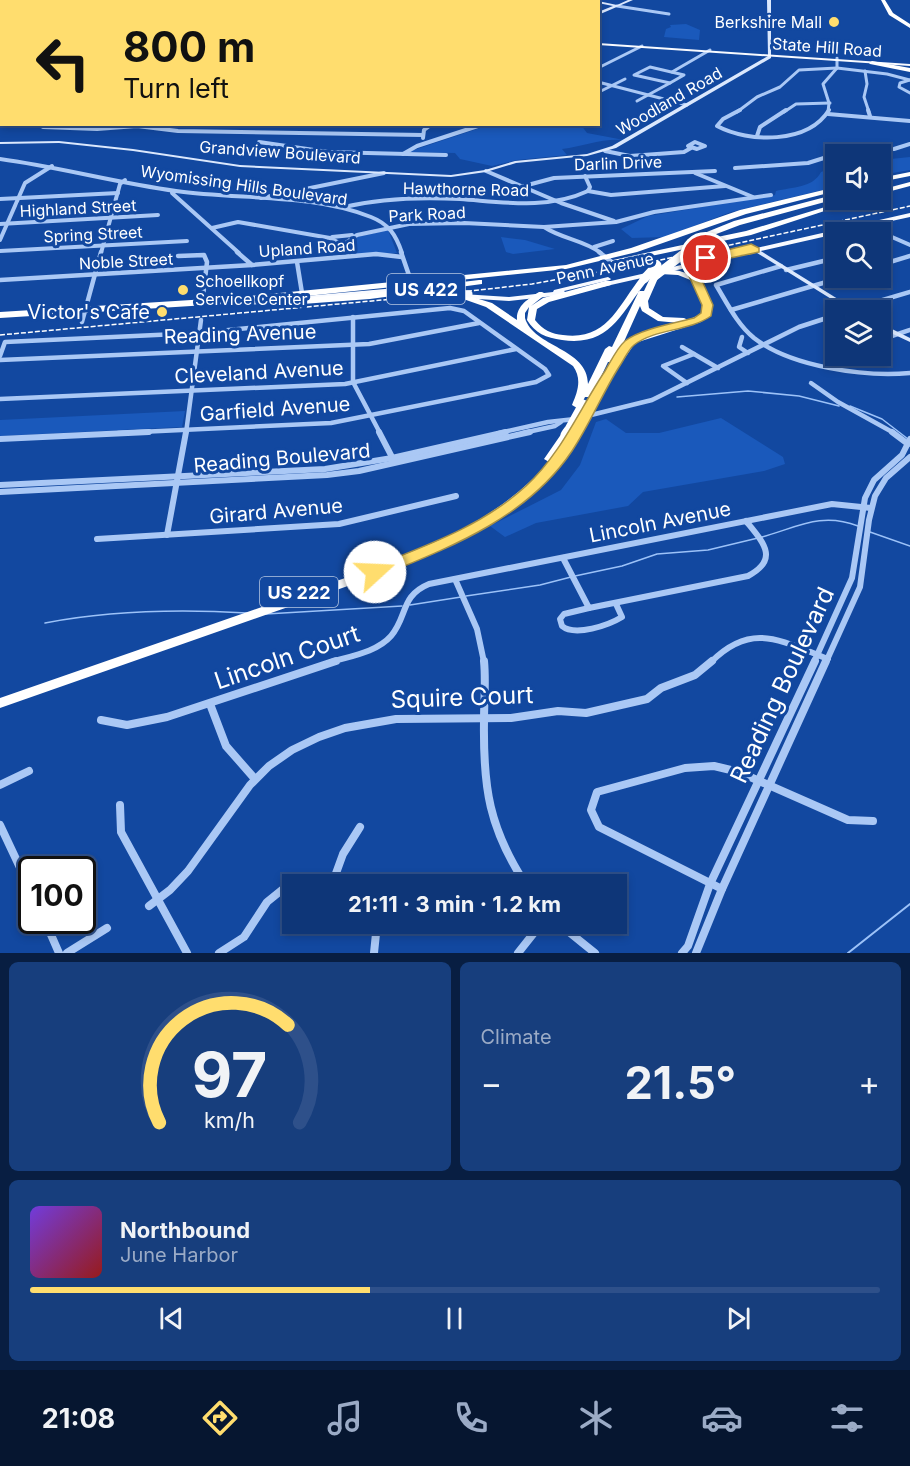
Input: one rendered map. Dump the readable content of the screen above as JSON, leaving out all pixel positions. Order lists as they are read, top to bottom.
{
  "streets": {
    "highway": ["Penn Avenue", "US 422", "US 222"],
    "main road": ["State Hill Road"],
    "street": [
      "Woodland Road",
      "Grandview Boulevard",
      "Darlin Drive",
      "Wyomissing Hills Boulevard",
      "Hawthorne Road",
      "Highland Street",
      "Park Road",
      "Spring Street",
      "Upland Road",
      "Noble Street",
      "Reading Avenue",
      "Cleveland Avenue",
      "Garfield Avenue",
      "Reading Boulevard",
      "Girard Avenue",
      "Lincoln Avenue",
      "Lincoln Court",
      "Squire Court"
    ]
  },
  "crossings": [
    ["State Hill Road", "Woodland Road"],
    ["Woodland Road", "Grandview Boulevard"],
    ["Wyomissing Hills Boulevard", "Hawthorne Road"],
    ["Wyomissing Hills Boulevard", "Park Road"],
    ["Wyomissing Hills Boulevard", "Upland Road"],
    ["Wyomissing Hills Boulevard", "Penn Avenue"],
    ["Upland Road", "Noble Street"],
    ["Penn Avenue", "US 422"],
    ["Penn Avenue", "US 222"],
    ["Cleveland Avenue", "Garfield Avenue"],
    ["Reading Boulevard", "Lincoln Avenue"],
    ["Reading Boulevard", "Squire Court"],
    ["Lincoln Avenue", "Lincoln Court"]
  ],
  "places": ["Berkshire Mall", "Schoellkopf Service Center", "Victor's Cafe"],
  "page": {
    "turn": ["800 m", "Turn left"],
    "limit": "100",
    "trip": "21:11 · 3 min · 1.2 km",
    "tile": "Climate",
    "heat": ["−", "21.5°", "+"],
    "song": ["Northbound", "June Harbor"],
    "tabs": "21:08",
    "gauge": ["97", "km/h"]
  }
}
